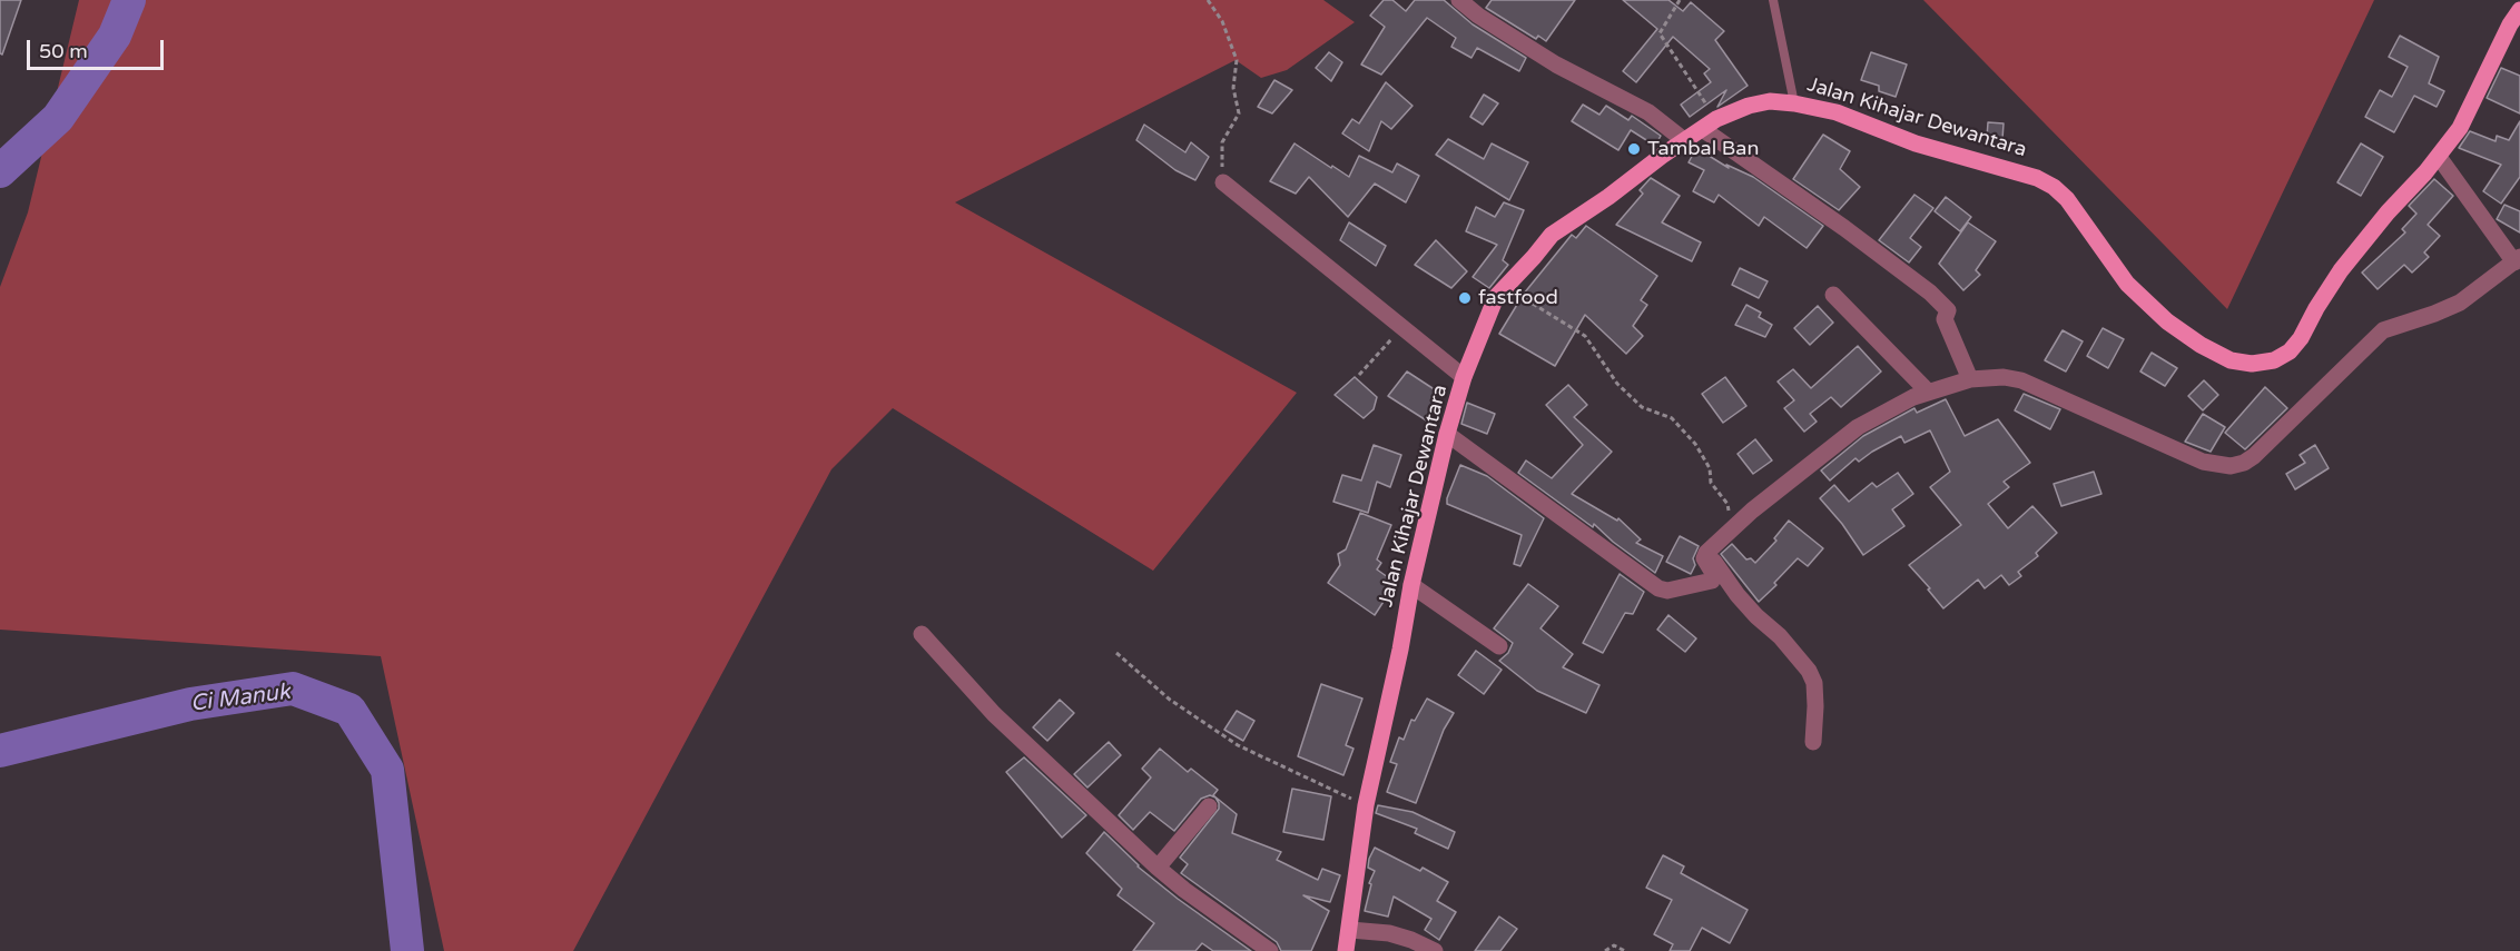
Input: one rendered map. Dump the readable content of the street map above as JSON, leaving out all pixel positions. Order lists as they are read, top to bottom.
{
  "streets": {
    "main road": ["Jalan Kihajar Dewantara"]
  },
  "water": ["Ci Manuk"],
  "places": ["Tambal Ban", "fastfood"],
  "scale_bar": "50 m"
}
